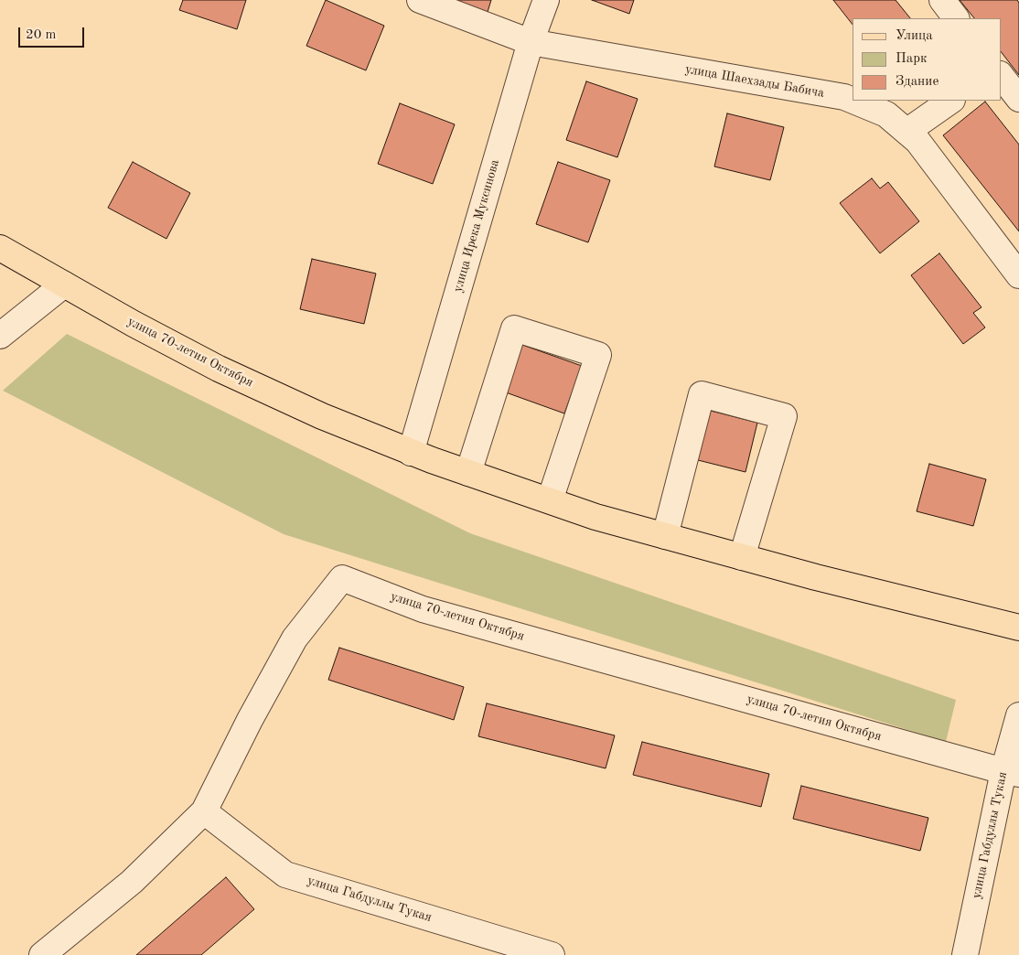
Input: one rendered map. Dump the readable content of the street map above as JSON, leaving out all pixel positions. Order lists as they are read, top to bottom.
{
  "streets": {
    "main road": ["улица 70-летия Октября"],
    "street": ["улица Шаехзады Бабича", "улица Ирека Муксинова", "улица Габдуллы Тукая"]
  },
  "crossings": [
    ["улица Шаехзады Бабича", "улица Ирека Муксинова"],
    ["улица Ирека Муксинова", "улица 70-летия Октября"],
    ["улица 70-летия Октября", "улица Габдуллы Тукая"]
  ],
  "legend": ["Улица", "Парк", "Здание"],
  "scale_bar": "20 m"
}
